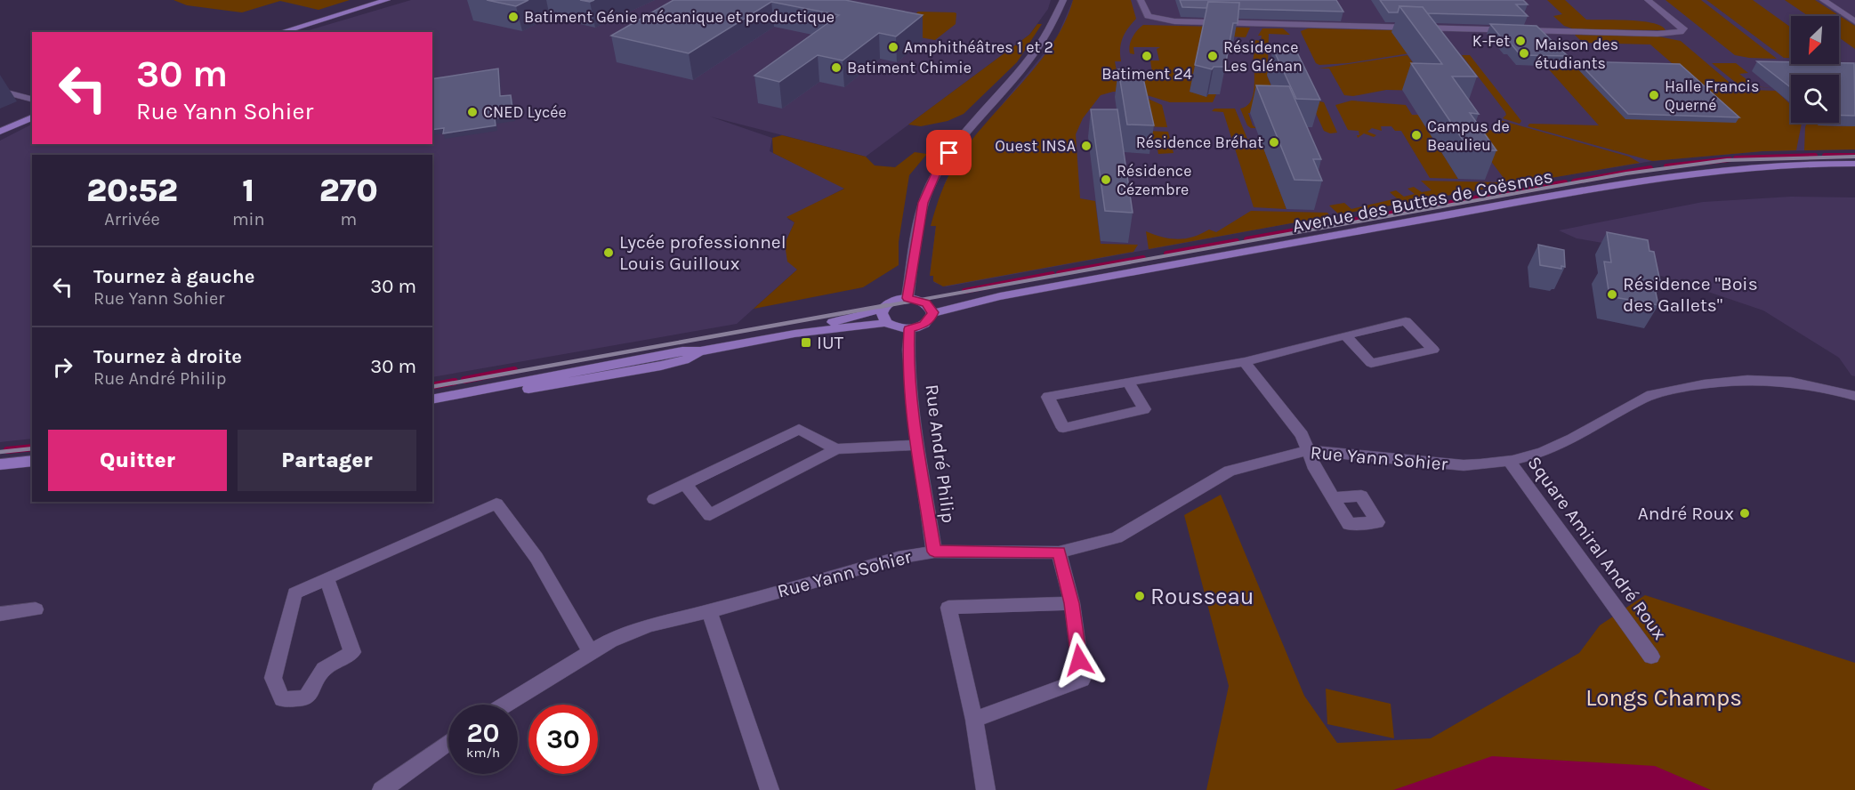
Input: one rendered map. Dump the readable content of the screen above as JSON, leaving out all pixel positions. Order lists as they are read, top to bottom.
{
  "streets": {
    "main road": ["Avenue des Buttes de Coësmes"],
    "street": ["Rue André Philip", "Rue Yann Sohier", "Square Amiral André Roux"]
  },
  "crossings": [
    ["Avenue des Buttes de Coësmes", "Rue André Philip"],
    ["Rue André Philip", "Rue Yann Sohier"],
    ["Rue Yann Sohier", "Square Amiral André Roux"]
  ],
  "parks": ["Longs Champs"],
  "places": {
    "other": [
      "Batiment Génie mécanique et productique",
      "K-Fet",
      "Amphithéâtres 1 et 2",
      "Maison des étudiants",
      "Batiment 24",
      "Résidence Les Glénan",
      "Batiment Chimie",
      "Halle Francis Querné",
      "CNED Lycée",
      "Campus de Beaulieu",
      "Résidence Bréhat",
      "Ouest INSA",
      "Résidence Cézembre",
      "Lycée professionnel Louis Guilloux",
      "Résidence \"Bois des Gallets\"",
      "André Roux",
      "Rousseau"
    ],
    "transit": ["IUT"]
  },
  "north": "bottom left",
  "page": {
    "turn": ["30 m", "Rue Yann Sohier"],
    "eta": [
      "20:52",
      "Arrivée",
      "1",
      "min",
      "270",
      "m"
    ],
    "list": [
      {
        "name": "Tournez à gauche",
        "note": "Rue Yann Sohier",
        "value": "30 m"
      },
      {
        "name": "Tournez à droite",
        "note": "Rue André Philip",
        "value": "30 m"
      }
    ],
    "buttons": ["Quitter", "Partager"],
    "speed": "20 km/h",
    "limit": "30"
  }
}
